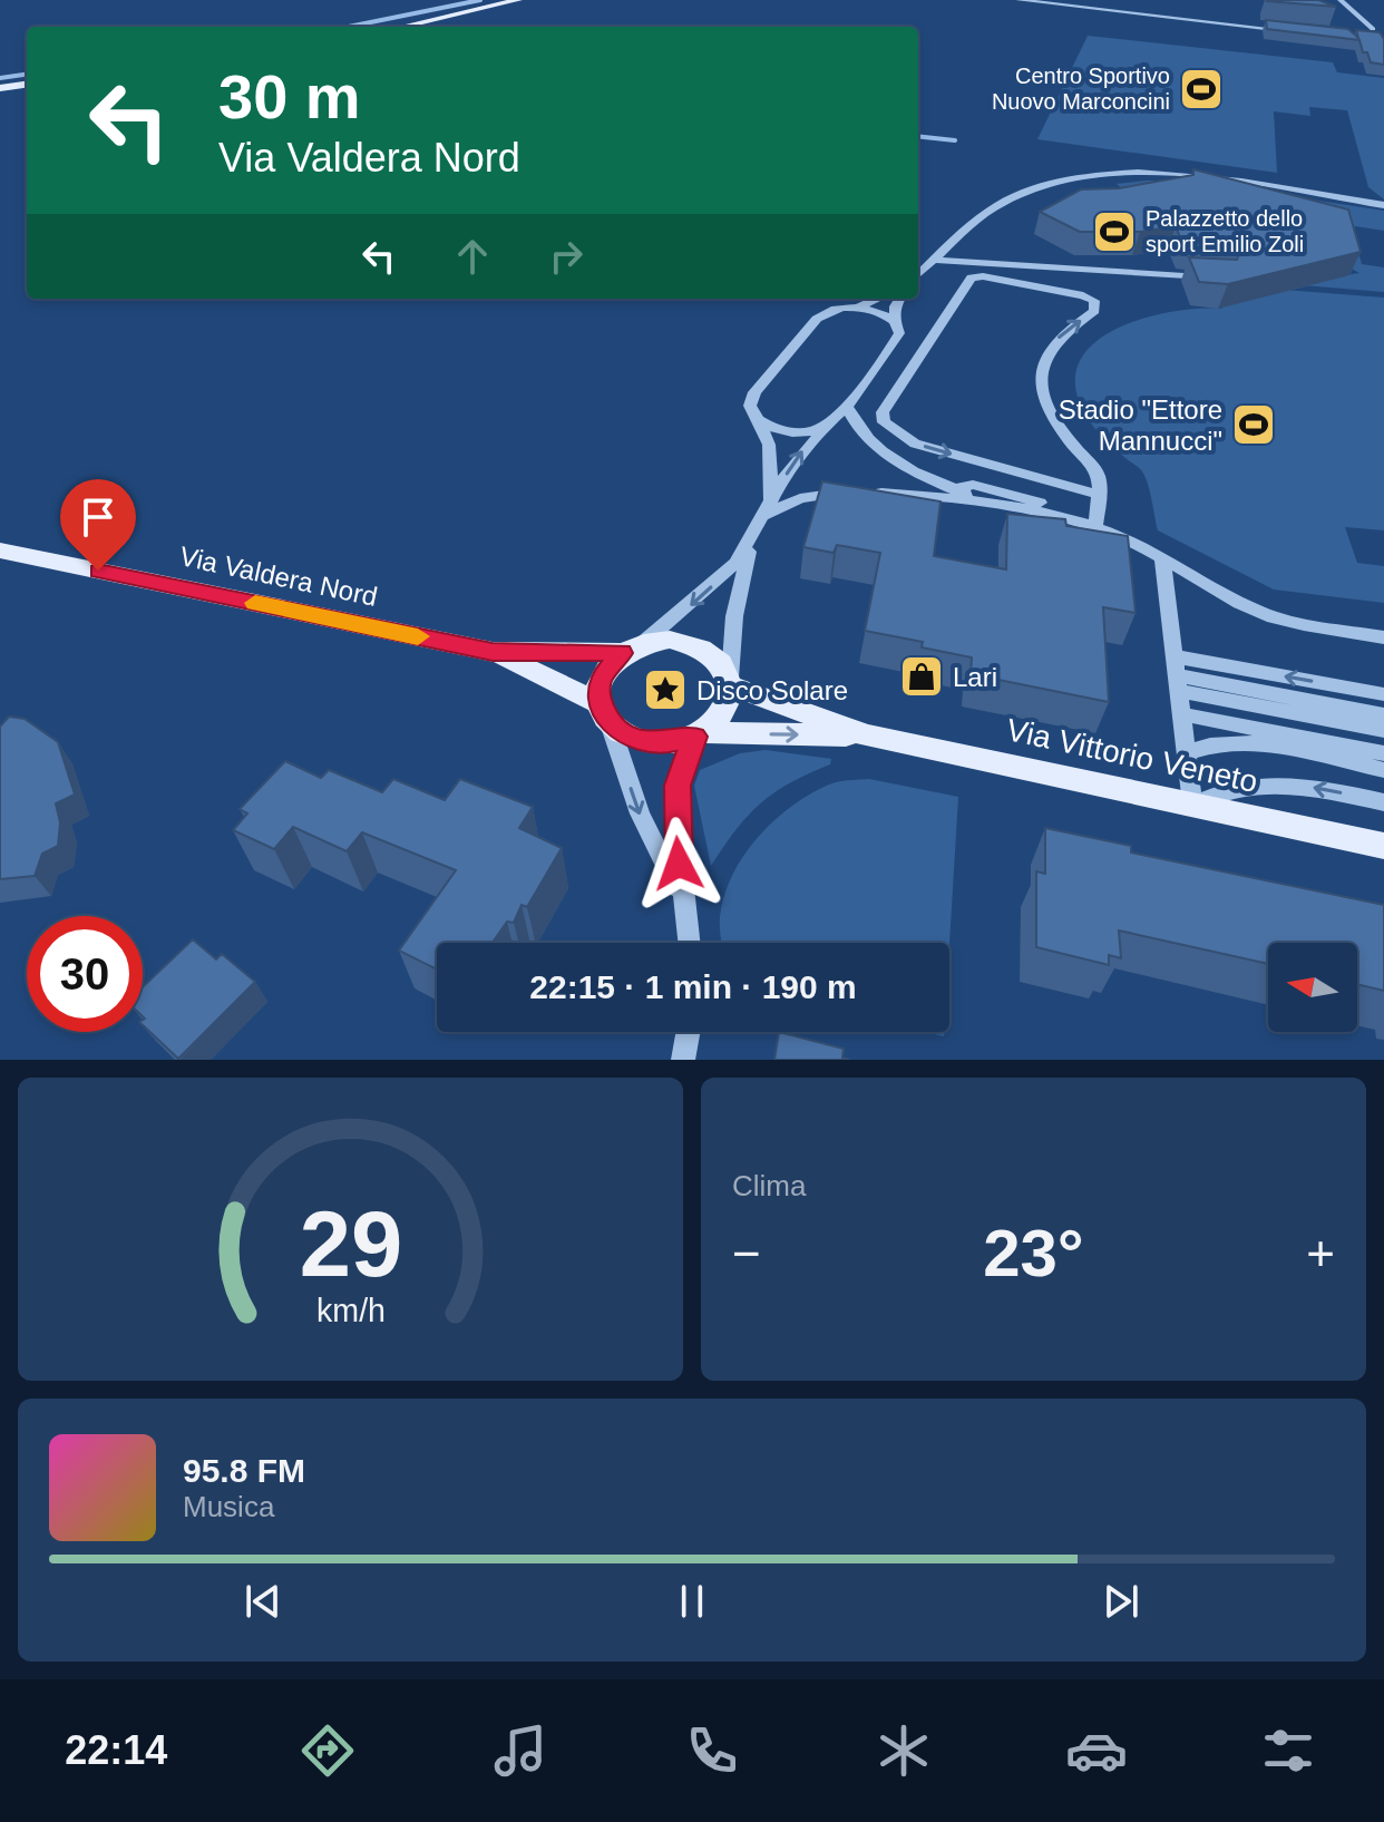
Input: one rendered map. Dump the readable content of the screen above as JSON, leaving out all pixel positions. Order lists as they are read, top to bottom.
{
  "streets": {
    "main road": ["Via Valdera Nord", "Via Vittorio Veneto"]
  },
  "crossings": [
    ["Via Valdera Nord", "Via Vittorio Veneto"]
  ],
  "places": {
    "sports": ["Centro Sportivo Nuovo Marconcini", "Palazzetto dello sport Emilio Zoli", "Stadio \"Ettore Mannucci\""],
    "shop": ["Lari"],
    "place": ["Disco Solare"]
  },
  "north": "left",
  "page": {
    "turn": ["30 m", "Via Valdera Nord"],
    "limit": "30",
    "trip": "22:15 · 1 min · 190 m",
    "tile": "Clima",
    "heat": ["−", "23°", "+"],
    "song": ["95.8 FM", "Musica"],
    "tabs": "22:14",
    "gauge": ["29", "km/h"]
  }
}
